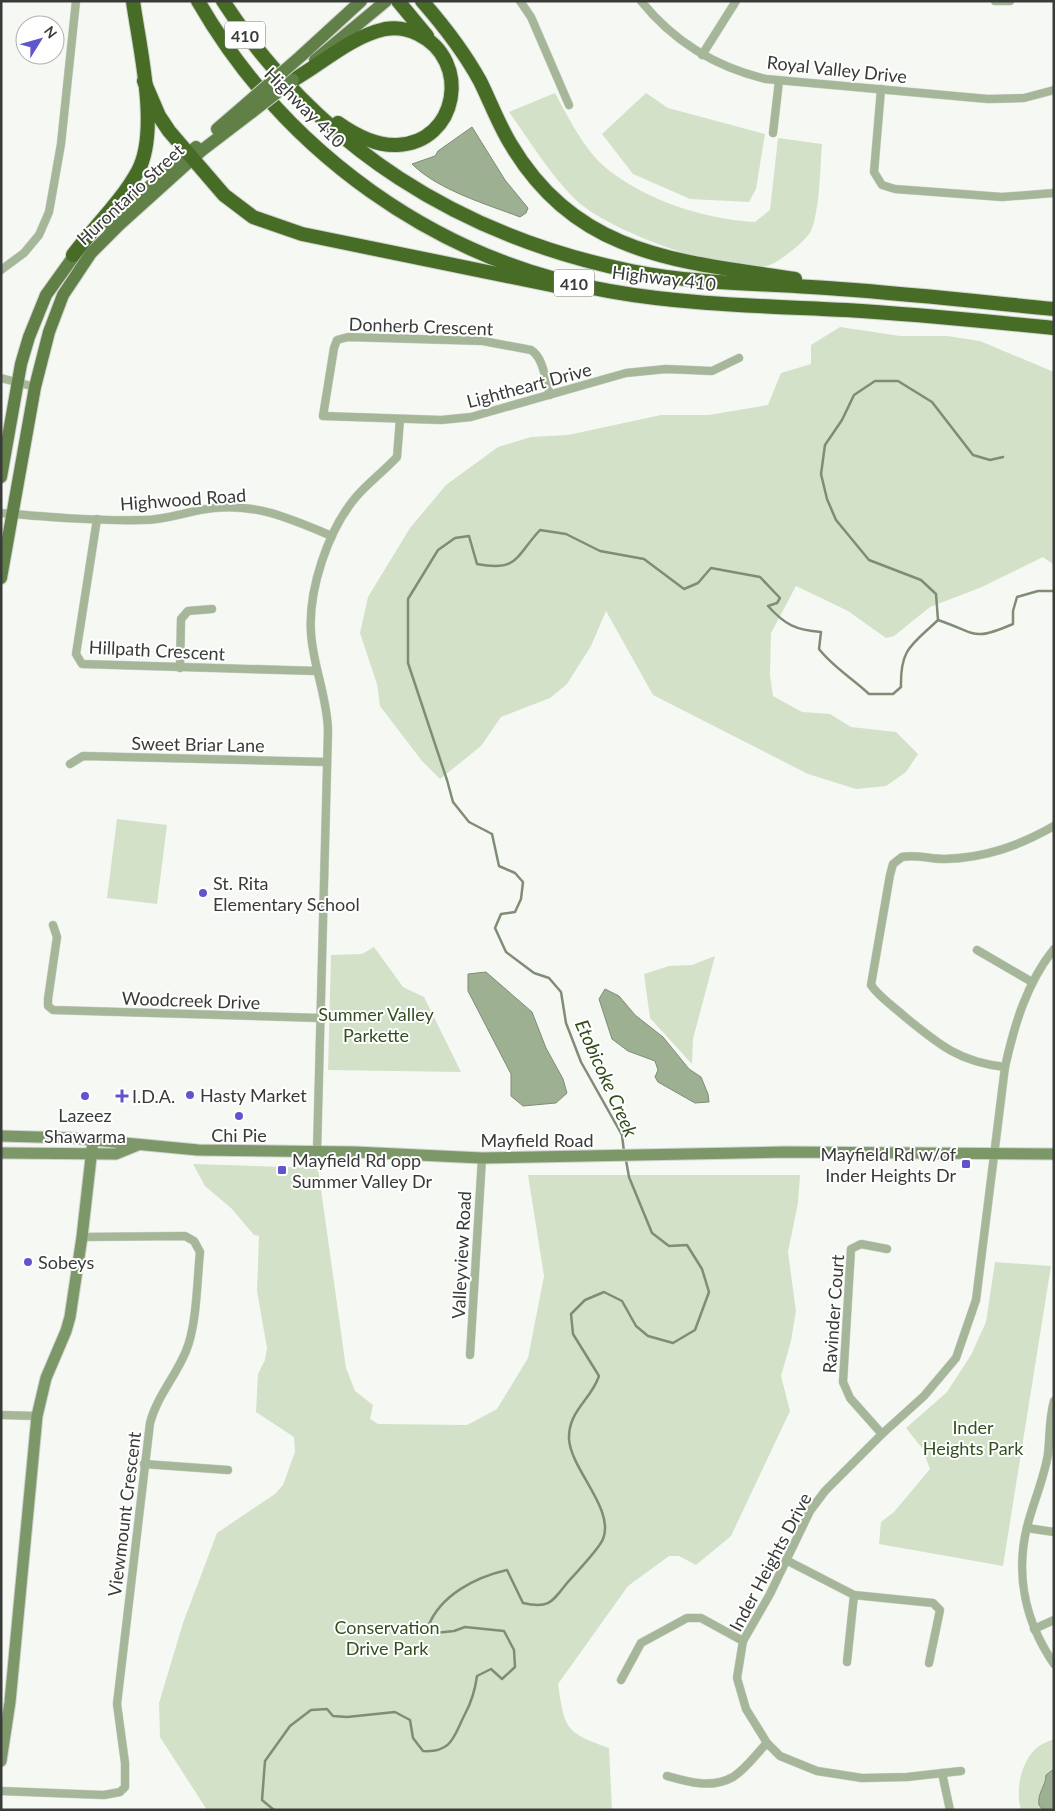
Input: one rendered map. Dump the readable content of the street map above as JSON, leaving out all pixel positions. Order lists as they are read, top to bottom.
{
  "streets": {
    "highway": ["410", "Highway 410"],
    "main road": ["Hurontario Street", "Mayfield Road"],
    "street": [
      "Royal Valley Drive",
      "Donherb Crescent",
      "Lightheart Drive",
      "Highwood Road",
      "Hillpath Crescent",
      "Sweet Briar Lane",
      "Woodcreek Drive",
      "Valleyview Road",
      "Ravinder Court",
      "Viewmount Crescent",
      "Inder Heights Drive"
    ]
  },
  "crossings": [
    ["Hurontario Street", "Highwood Road"],
    ["Donherb Crescent", "Lightheart Drive"],
    ["Highwood Road", "Hillpath Crescent"],
    ["Mayfield Road", "Valleyview Road"],
    ["Mayfield Road", "Inder Heights Drive"],
    ["Ravinder Court", "Inder Heights Drive"]
  ],
  "water": ["Etobicoke Creek"],
  "parks": ["Summer Valley Parkette", "Inder Heights Park", "Conservation Drive Park"],
  "places": {
    "other": [
      "St. Rita Elementary School",
      "Hasty Market",
      "Lazeez Shawarma",
      "Chi Pie",
      "Sobeys"
    ],
    "health": ["I.D.A."],
    "transit": ["Mayfield Rd w/of Inder Heights Dr", "Mayfield Rd opp Summer Valley Dr"]
  },
  "north": "top right"
}
